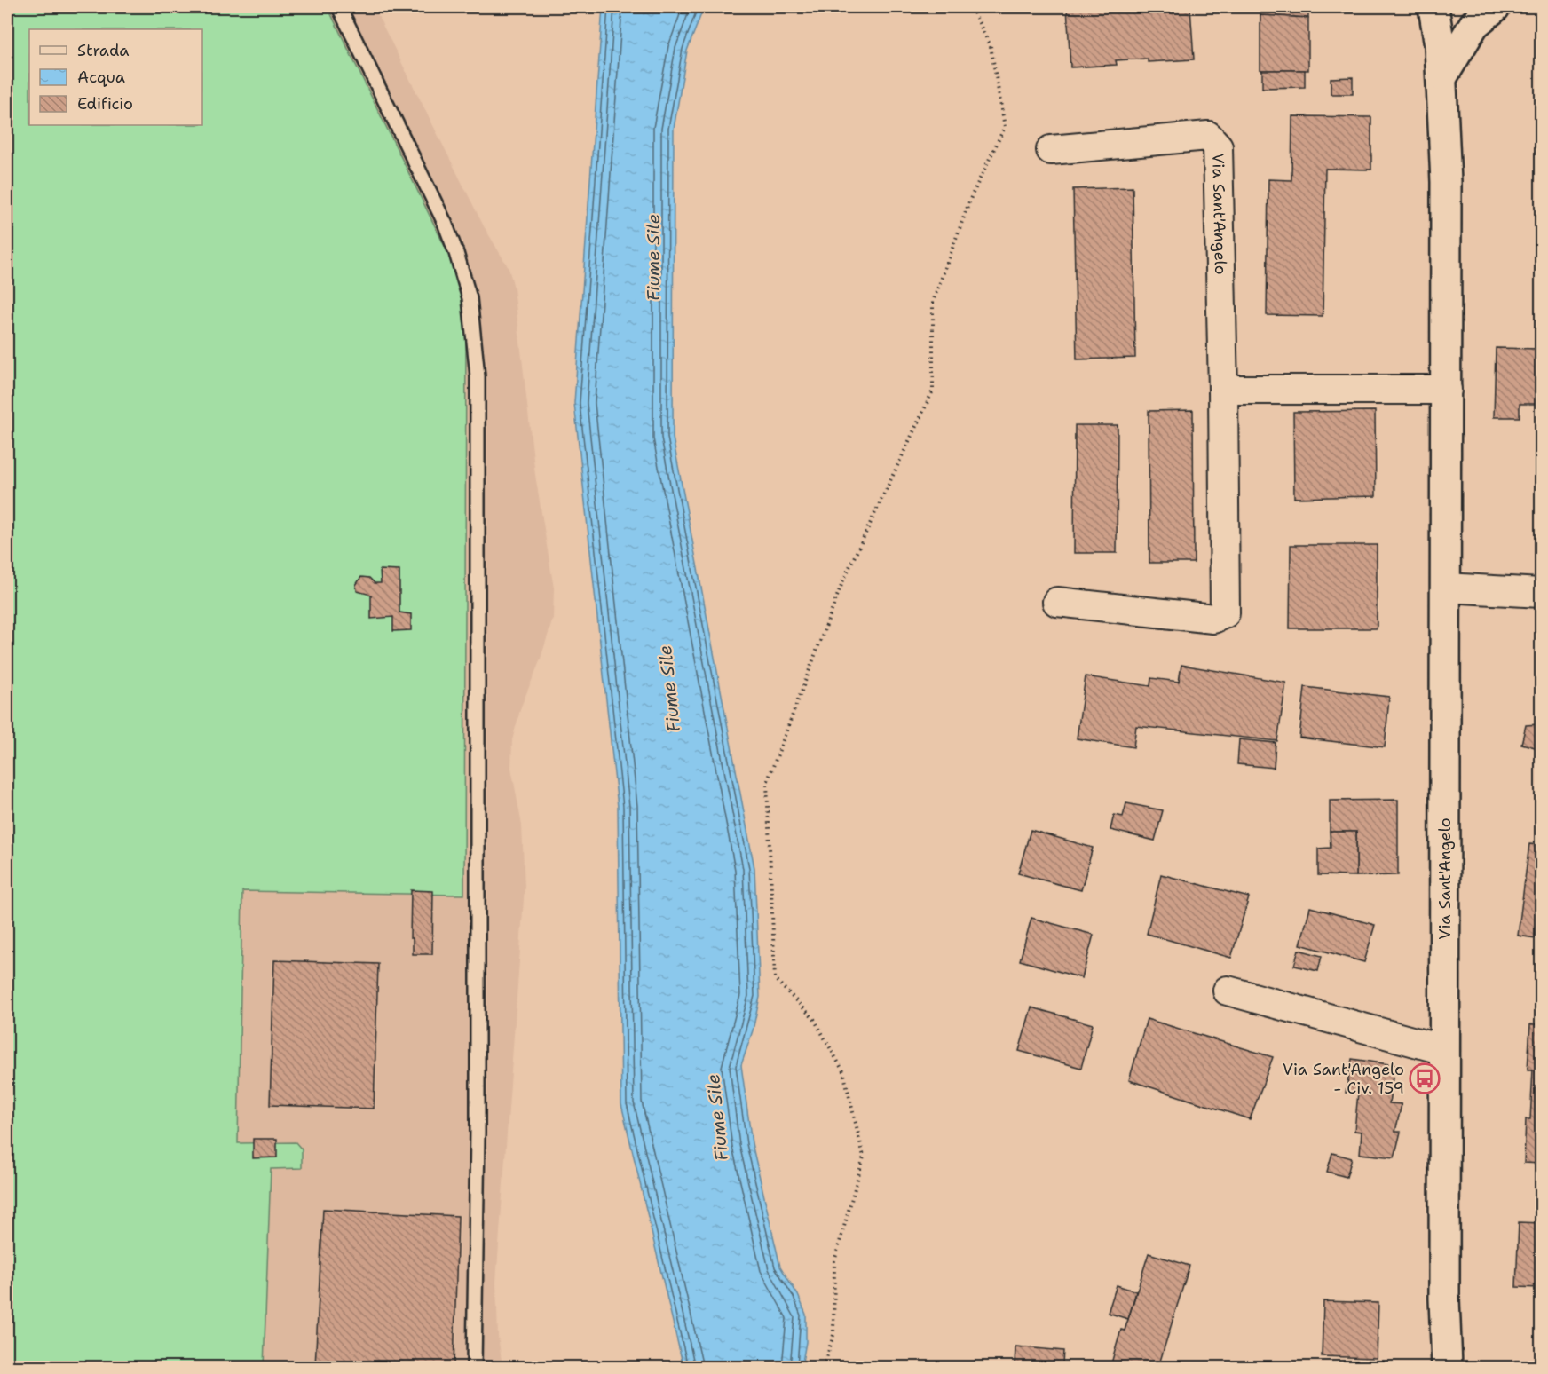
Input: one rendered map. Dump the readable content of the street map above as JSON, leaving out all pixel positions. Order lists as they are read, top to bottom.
{
  "streets": {
    "street": ["Via Sant'Angelo"]
  },
  "water": ["Fiume Sile"],
  "places": {
    "bus stop": ["Via Sant'Angelo - Civ. 159"]
  },
  "legend": ["Strada", "Acqua", "Edificio"]
}
